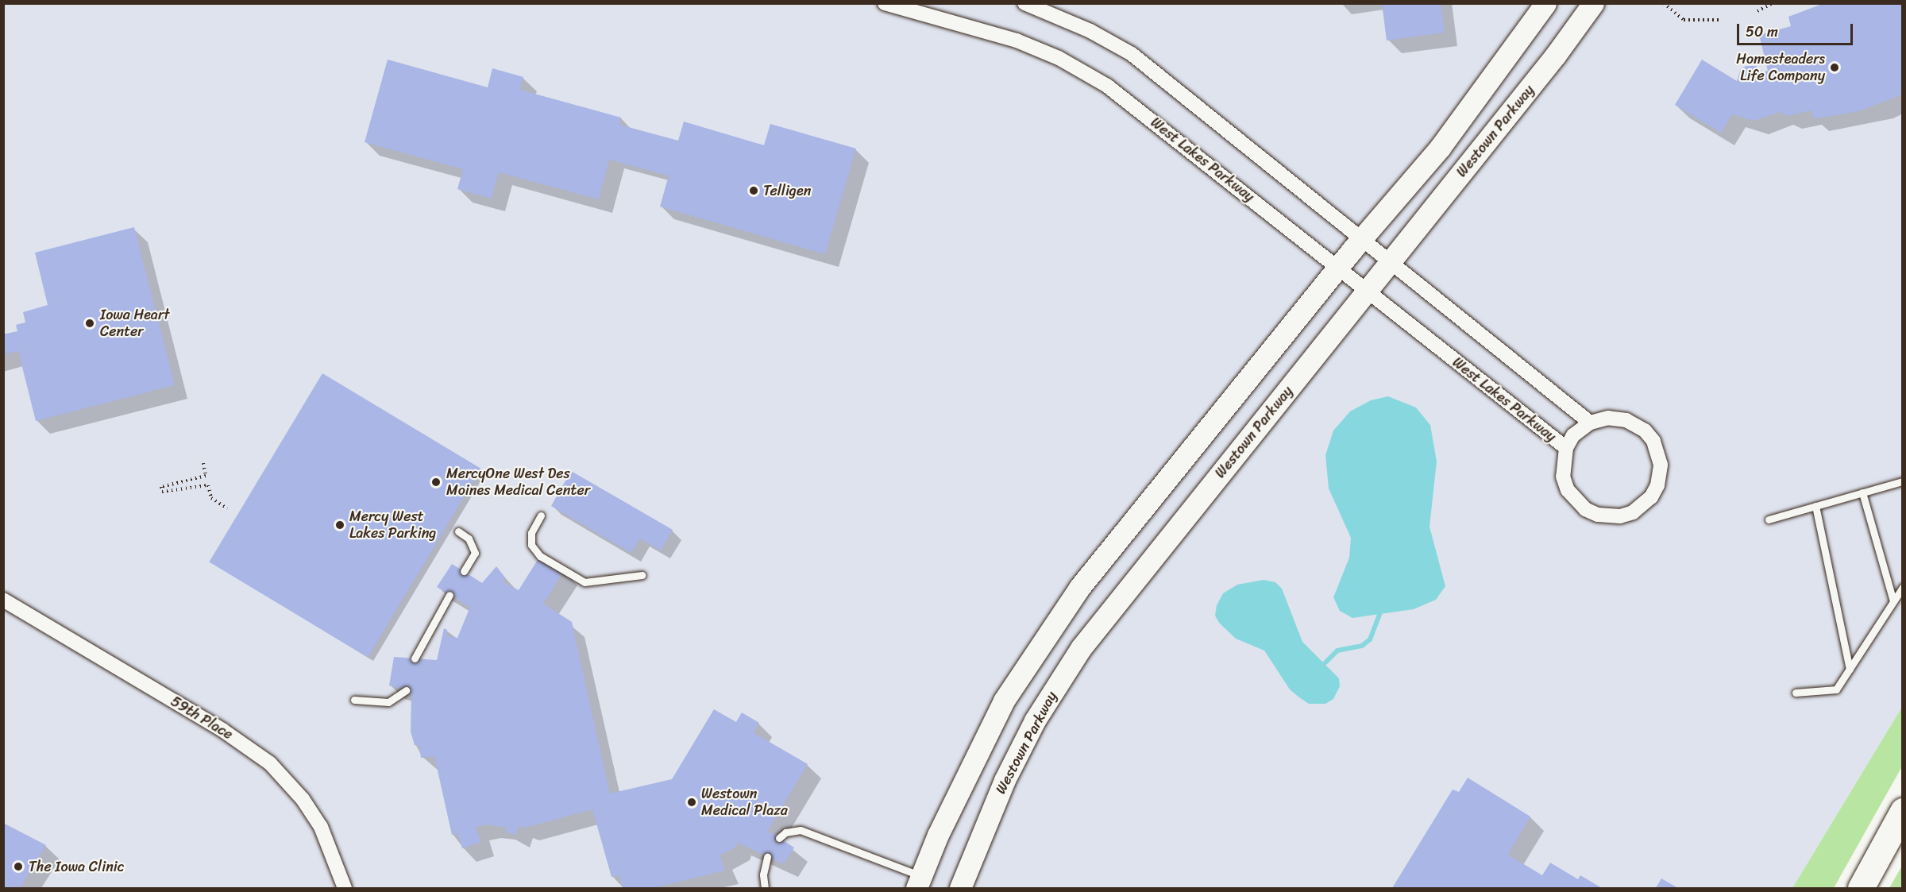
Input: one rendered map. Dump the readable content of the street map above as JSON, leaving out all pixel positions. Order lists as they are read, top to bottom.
{
  "streets": {
    "street": ["Westown Parkway", "West Lakes Parkway", "59th Place"]
  },
  "crossings": [
    ["Westown Parkway", "West Lakes Parkway"]
  ],
  "places": [
    "Homesteaders Life Company",
    "Telligen",
    "Iowa Heart Center",
    "MercyOne West Des Moines Medical Center",
    "Mercy West Lakes Parking",
    "Westown Medical Plaza",
    "The Iowa Clinic"
  ],
  "scale_bar": "50 m"
}
